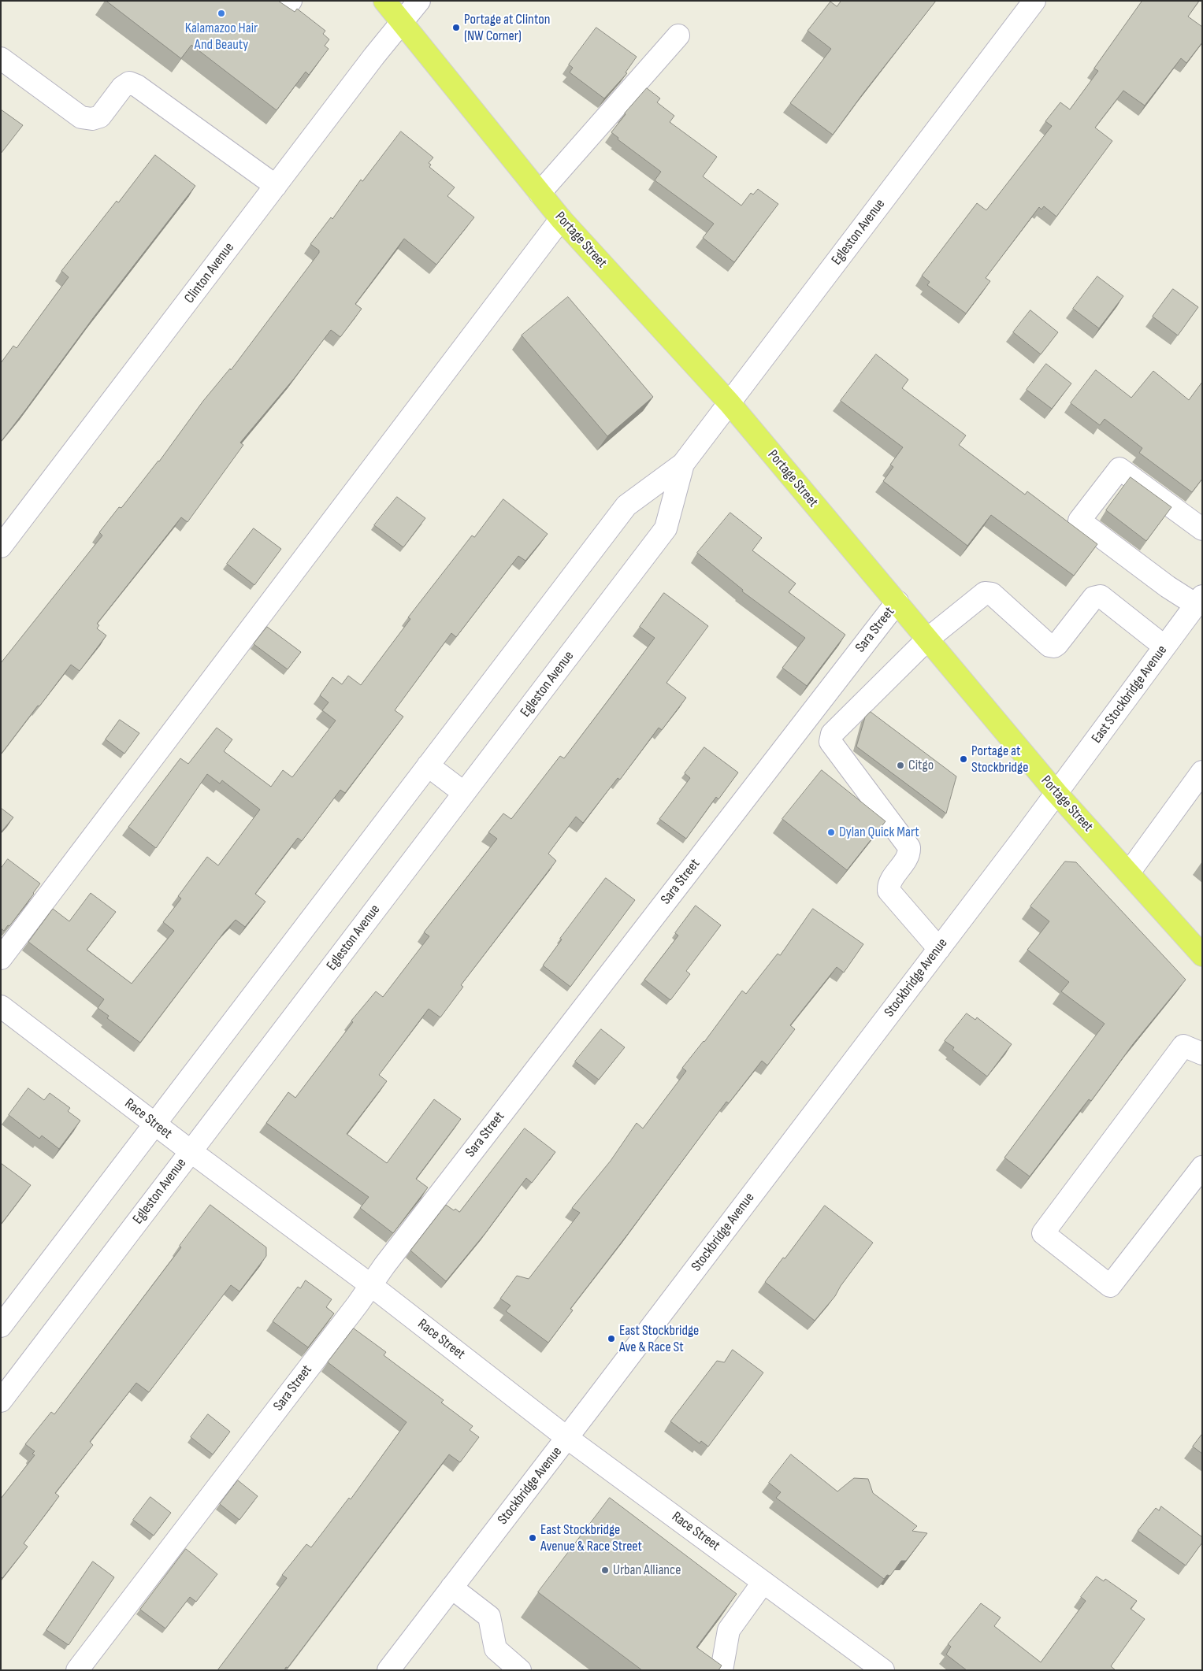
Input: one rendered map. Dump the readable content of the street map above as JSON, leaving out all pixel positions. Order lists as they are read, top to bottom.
{
  "streets": {
    "main road": ["Portage Street"],
    "street": [
      "Egleston Avenue",
      "Clinton Avenue",
      "Sara Street",
      "East Stockbridge Avenue",
      "Stockbridge Avenue",
      "Race Street"
    ]
  },
  "crossings": [
    ["Egleston Avenue", "Portage Street"],
    ["Egleston Avenue", "Race Street"],
    ["Portage Street", "Clinton Avenue"],
    ["Portage Street", "Sara Street"],
    ["Portage Street", "East Stockbridge Avenue"],
    ["Portage Street", "Stockbridge Avenue"],
    ["Sara Street", "Race Street"],
    ["East Stockbridge Avenue", "Stockbridge Avenue"],
    ["Stockbridge Avenue", "Race Street"]
  ],
  "places": [
    "Kalamazoo Hair And Beauty",
    "Portage at Clinton (NW Corner)",
    "Portage at Stockbridge",
    "Citgo",
    "Dylan Quick Mart",
    "East Stockbridge Ave & Race St",
    "East Stockbridge Avenue & Race Street",
    "Urban Alliance"
  ]
}
